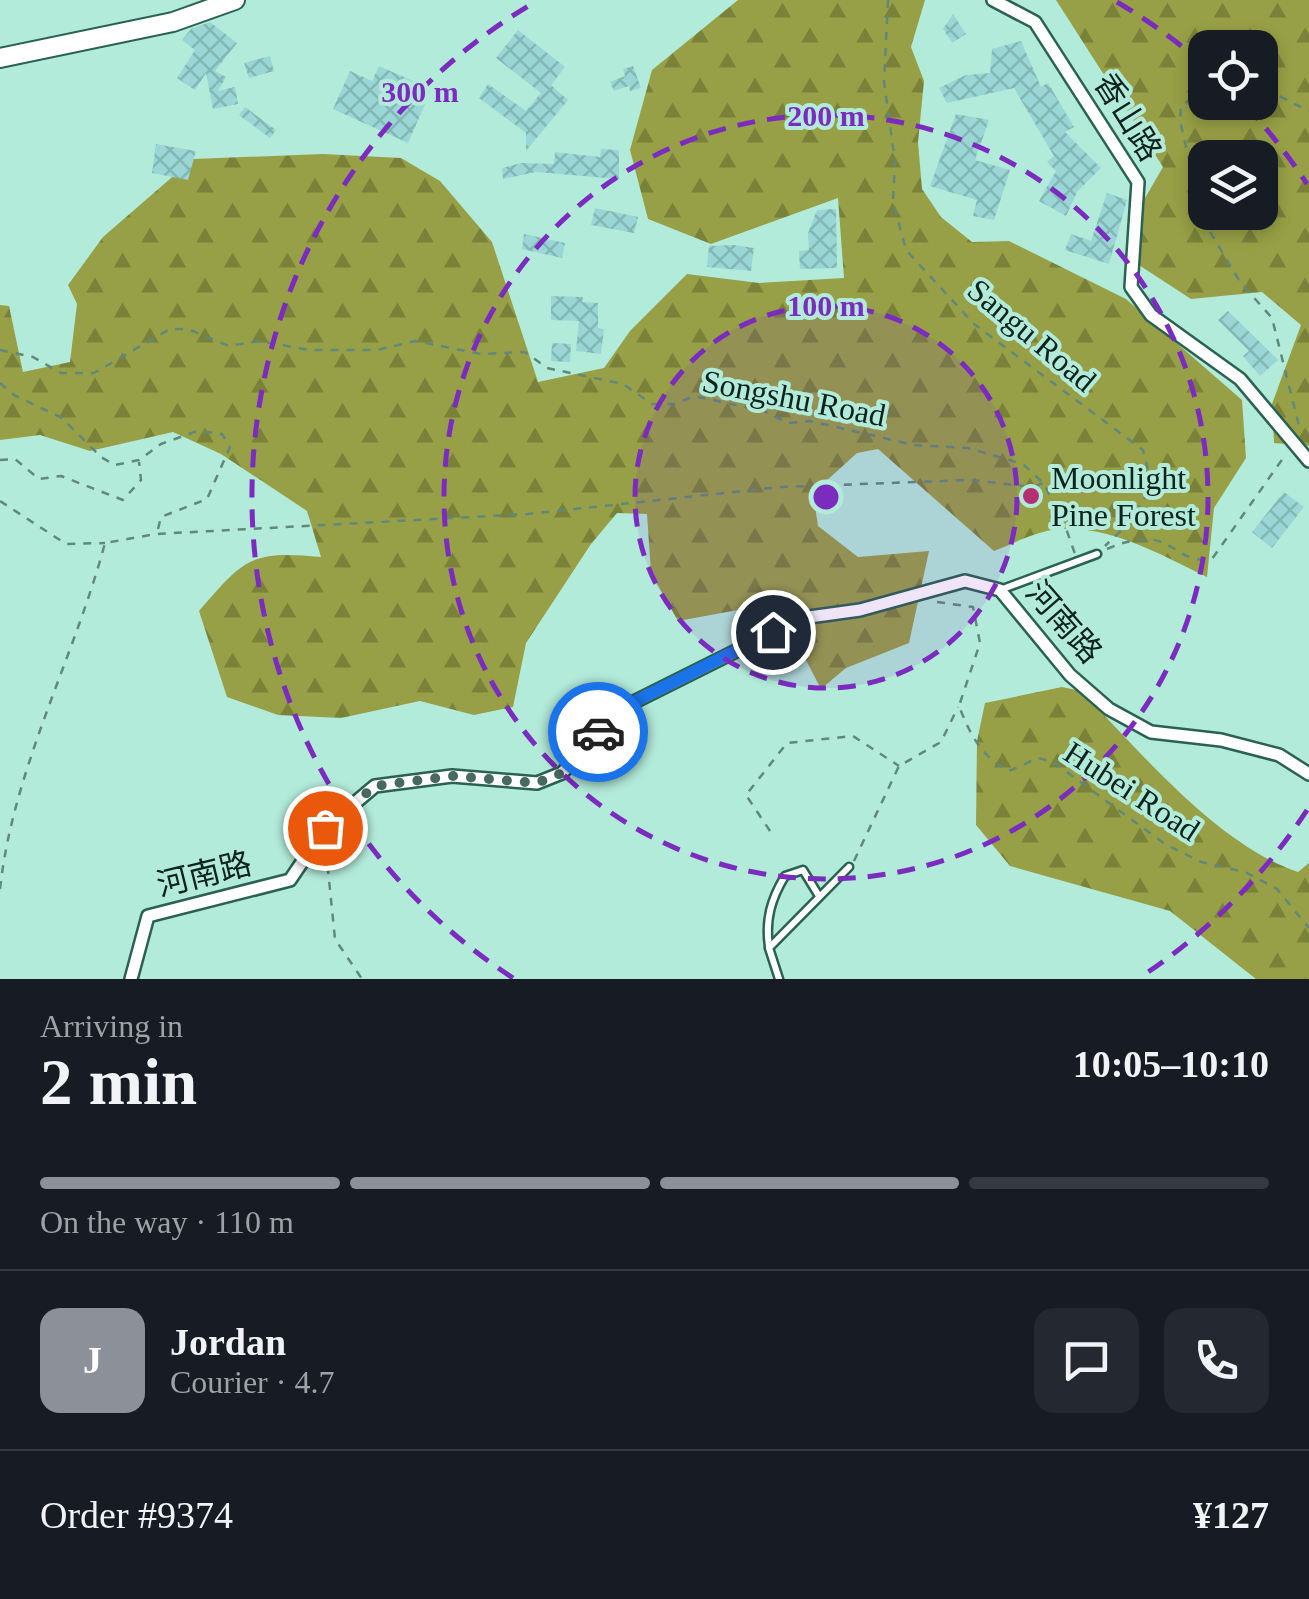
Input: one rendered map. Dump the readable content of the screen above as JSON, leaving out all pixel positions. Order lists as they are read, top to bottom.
{
  "streets": {
    "street": ["香山路", "河南路"],
    "path": ["Sangu Road", "Songshu Road", "Hubei Road"]
  },
  "places": ["Moonlight Pine Forest"],
  "page": {
    "heading": ["2 min", "Arriving in", "10:05–10:10"],
    "panel": [
      "Jordan",
      "Courier · 4.7",
      "Order #9374",
      "¥127"
    ],
    "bar": "On the way · 110 m",
    "round": "J"
  },
  "rings": ["300 m", "200 m", "100 m"]
}
